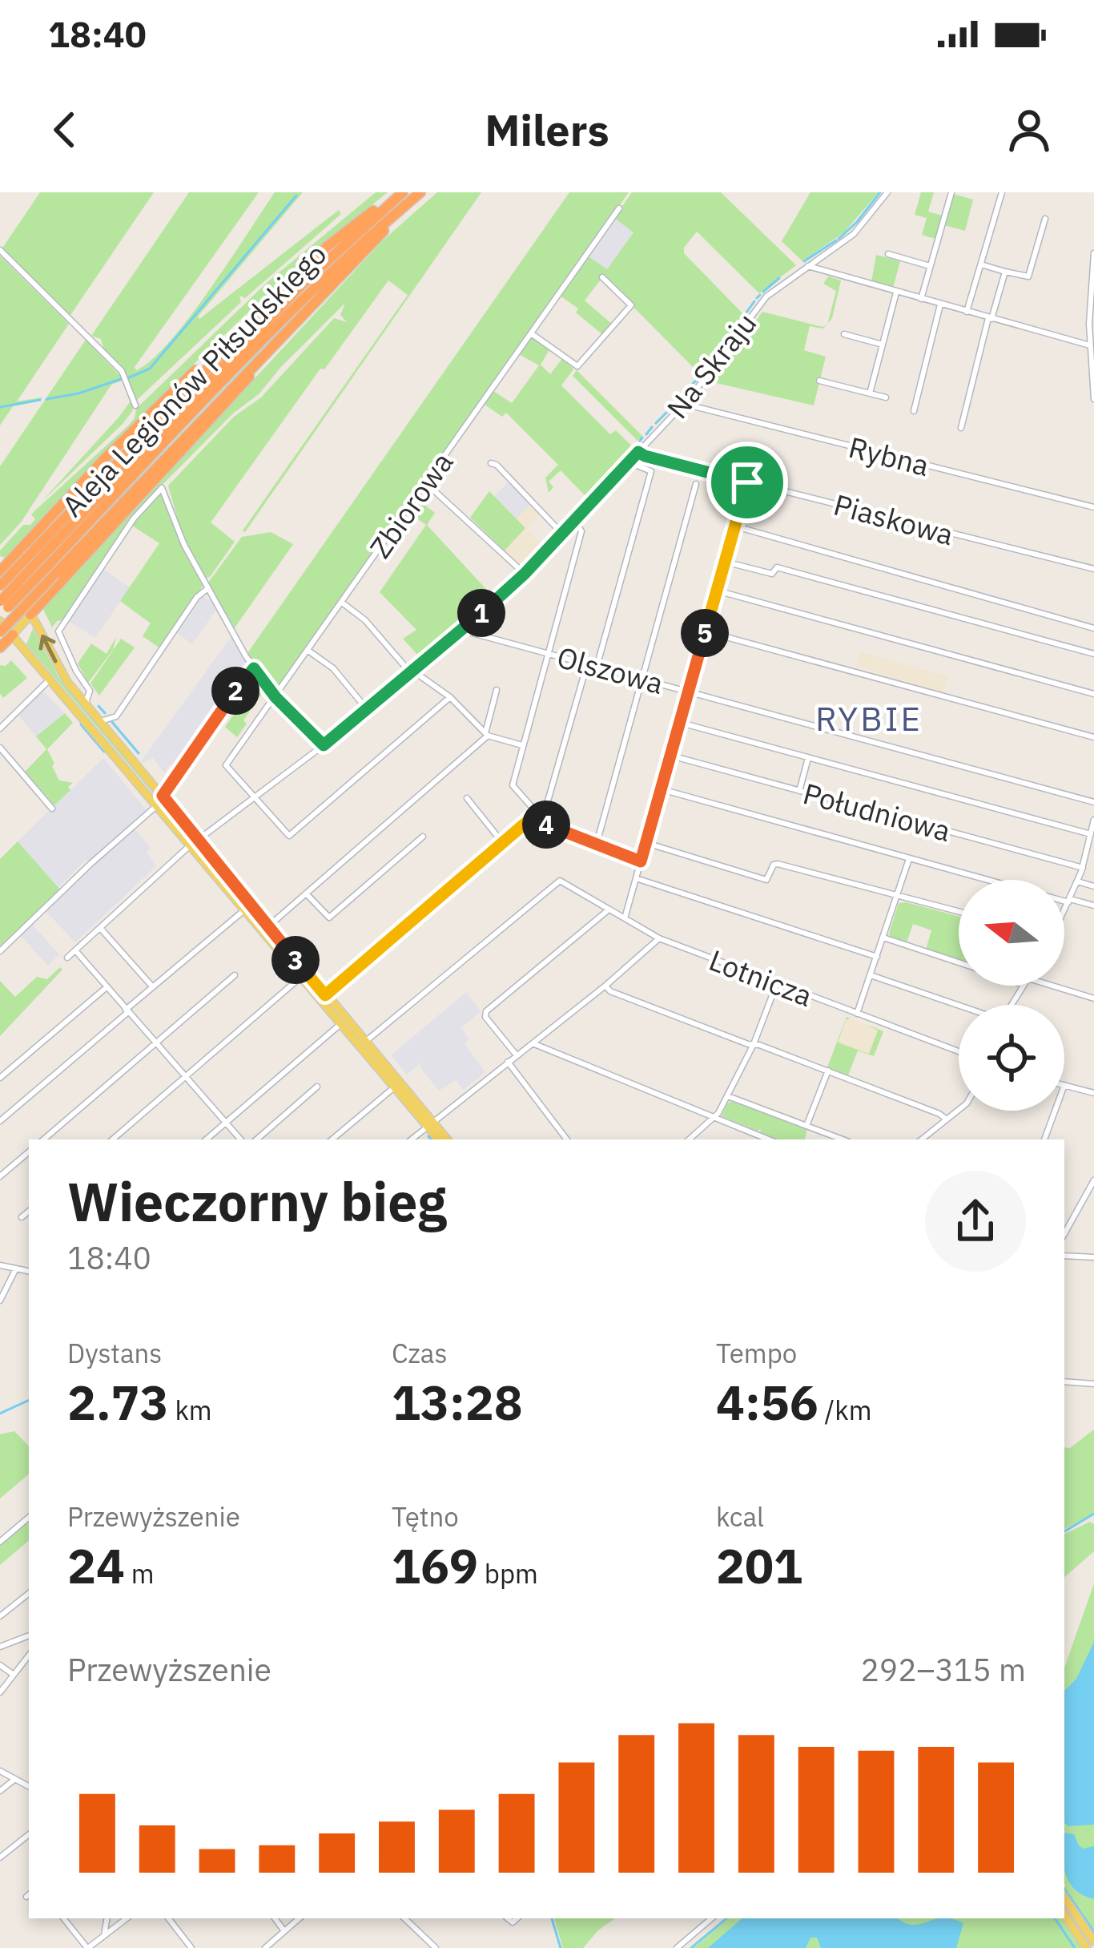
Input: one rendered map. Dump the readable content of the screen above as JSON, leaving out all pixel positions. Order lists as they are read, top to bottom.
{
  "streets": {
    "highway": ["Aleja Legionów Piłsudskiego"],
    "street": [
      "Na Skraju",
      "Rybna",
      "Zbiorowa",
      "Piaskowa",
      "Olszowa",
      "Południowa",
      "Lotnicza"
    ]
  },
  "crossings": [
    ["Na Skraju", "Rybna"],
    ["Na Skraju", "Zbiorowa"],
    ["Na Skraju", "Piaskowa"],
    ["Na Skraju", "Olszowa"]
  ],
  "districts": ["RYBIE"],
  "north": "left",
  "page": {
    "status": "18:40",
    "header": "Milers",
    "pins": [
      "1",
      "5",
      "2",
      "4",
      "3"
    ],
    "heading": ["Wieczorny bieg", "18:40"],
    "stats": [
      ["Dystans", "2.73 km"],
      ["Czas", "13:28"],
      ["Tempo", "4:56 /km"],
      ["Przewyższenie", "24 m"],
      ["Tętno", "169 bpm"],
      ["kcal", "201"]
    ],
    "chart": ["Przewyższenie", "292–315 m"]
  }
}
